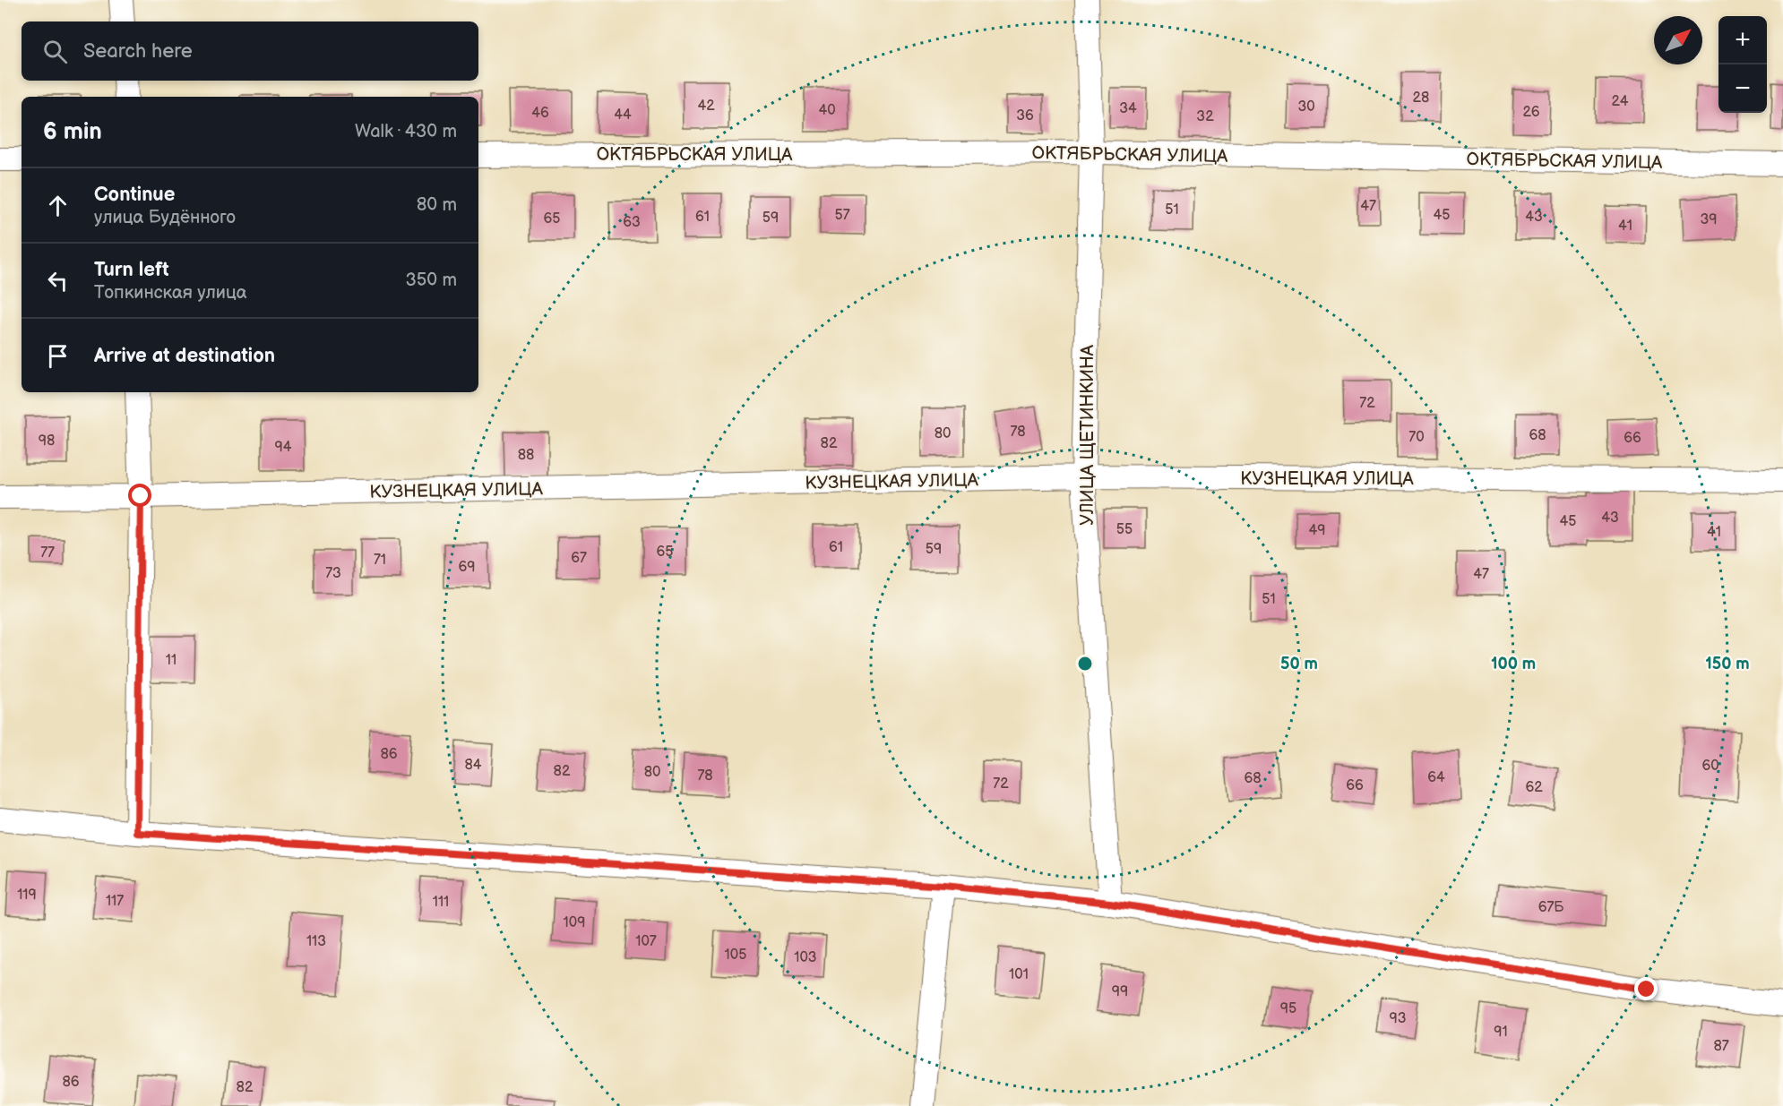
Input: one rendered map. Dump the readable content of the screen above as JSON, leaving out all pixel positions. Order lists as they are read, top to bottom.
{
  "streets": {
    "street": ["ОКТЯБРЬСКАЯ УЛИЦА", "УЛИЦА ЩЕТИНКИНА", "КУЗНЕЦКАЯ УЛИЦА"]
  },
  "crossings": [
    ["ОКТЯБРЬСКАЯ УЛИЦА", "УЛИЦА ЩЕТИНКИНА"],
    ["УЛИЦА ЩЕТИНКИНА", "КУЗНЕЦКАЯ УЛИЦА"]
  ],
  "house_numbers": [
    "28",
    "24",
    "42",
    "30",
    "34",
    "40",
    "26",
    "46",
    "44",
    "36",
    "32",
    "47",
    "51",
    "57",
    "45",
    "61",
    "43",
    "59",
    "65",
    "39",
    "63",
    "41",
    "72",
    "78",
    "80",
    "68",
    "70",
    "66",
    "98",
    "82",
    "94",
    "88",
    "43",
    "45",
    "55",
    "49",
    "41",
    "61",
    "59",
    "65",
    "77",
    "67",
    "71",
    "69",
    "73",
    "47",
    "51",
    "11",
    "86",
    "84",
    "60",
    "82",
    "80",
    "78",
    "64",
    "68",
    "72",
    "66",
    "62",
    "119",
    "117",
    "111",
    "67Б",
    "109",
    "113",
    "107",
    "105",
    "103",
    "101",
    "99",
    "95",
    "93",
    "91",
    "87",
    "86",
    "82"
  ],
  "north": "top right",
  "page": {
    "map_buttons": ["+", "−"],
    "search": "Search here",
    "heading": ["6 min", "Walk · 430 m"],
    "list": [
      ["Continue", "улица Будённого", "80 m"],
      ["Turn left", "Топкинская улица", "350 m"],
      "Arrive at destination"
    ]
  },
  "rings": ["50 m", "100 m", "150 m"]
}
